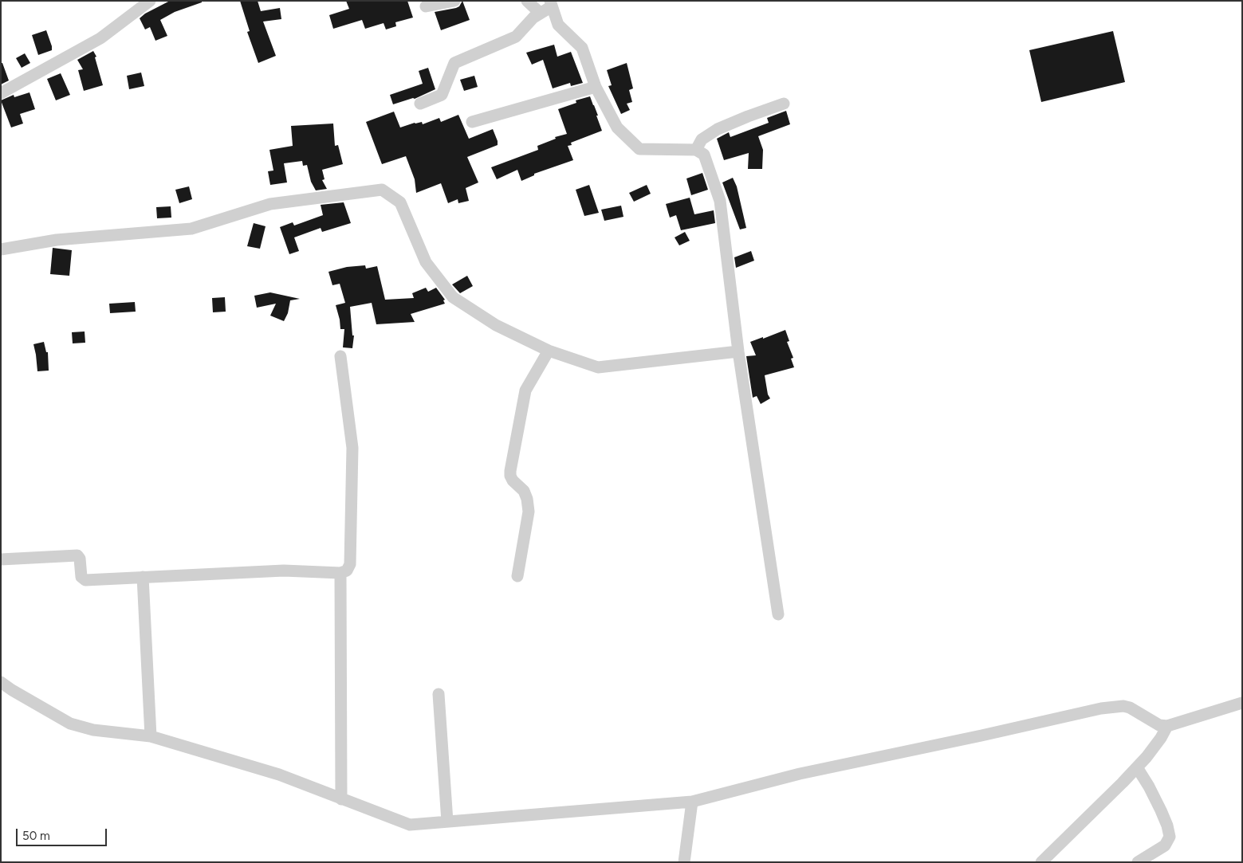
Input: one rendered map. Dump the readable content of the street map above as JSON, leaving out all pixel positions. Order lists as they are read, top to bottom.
{
  "scale_bar": "50 m"
}
